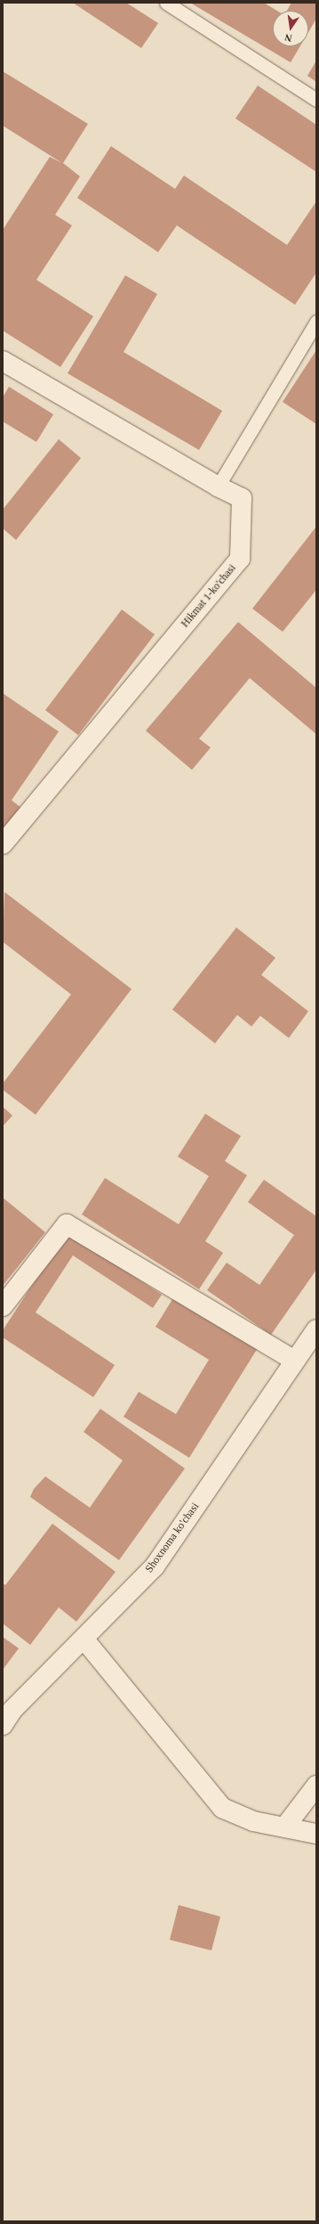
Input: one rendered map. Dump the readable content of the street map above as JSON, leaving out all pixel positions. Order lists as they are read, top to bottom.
{
  "streets": {
    "street": ["Hikmat 1-ko'chasi", "Shoxnoma ko'chasi"]
  },
  "north": "bottom"
}
